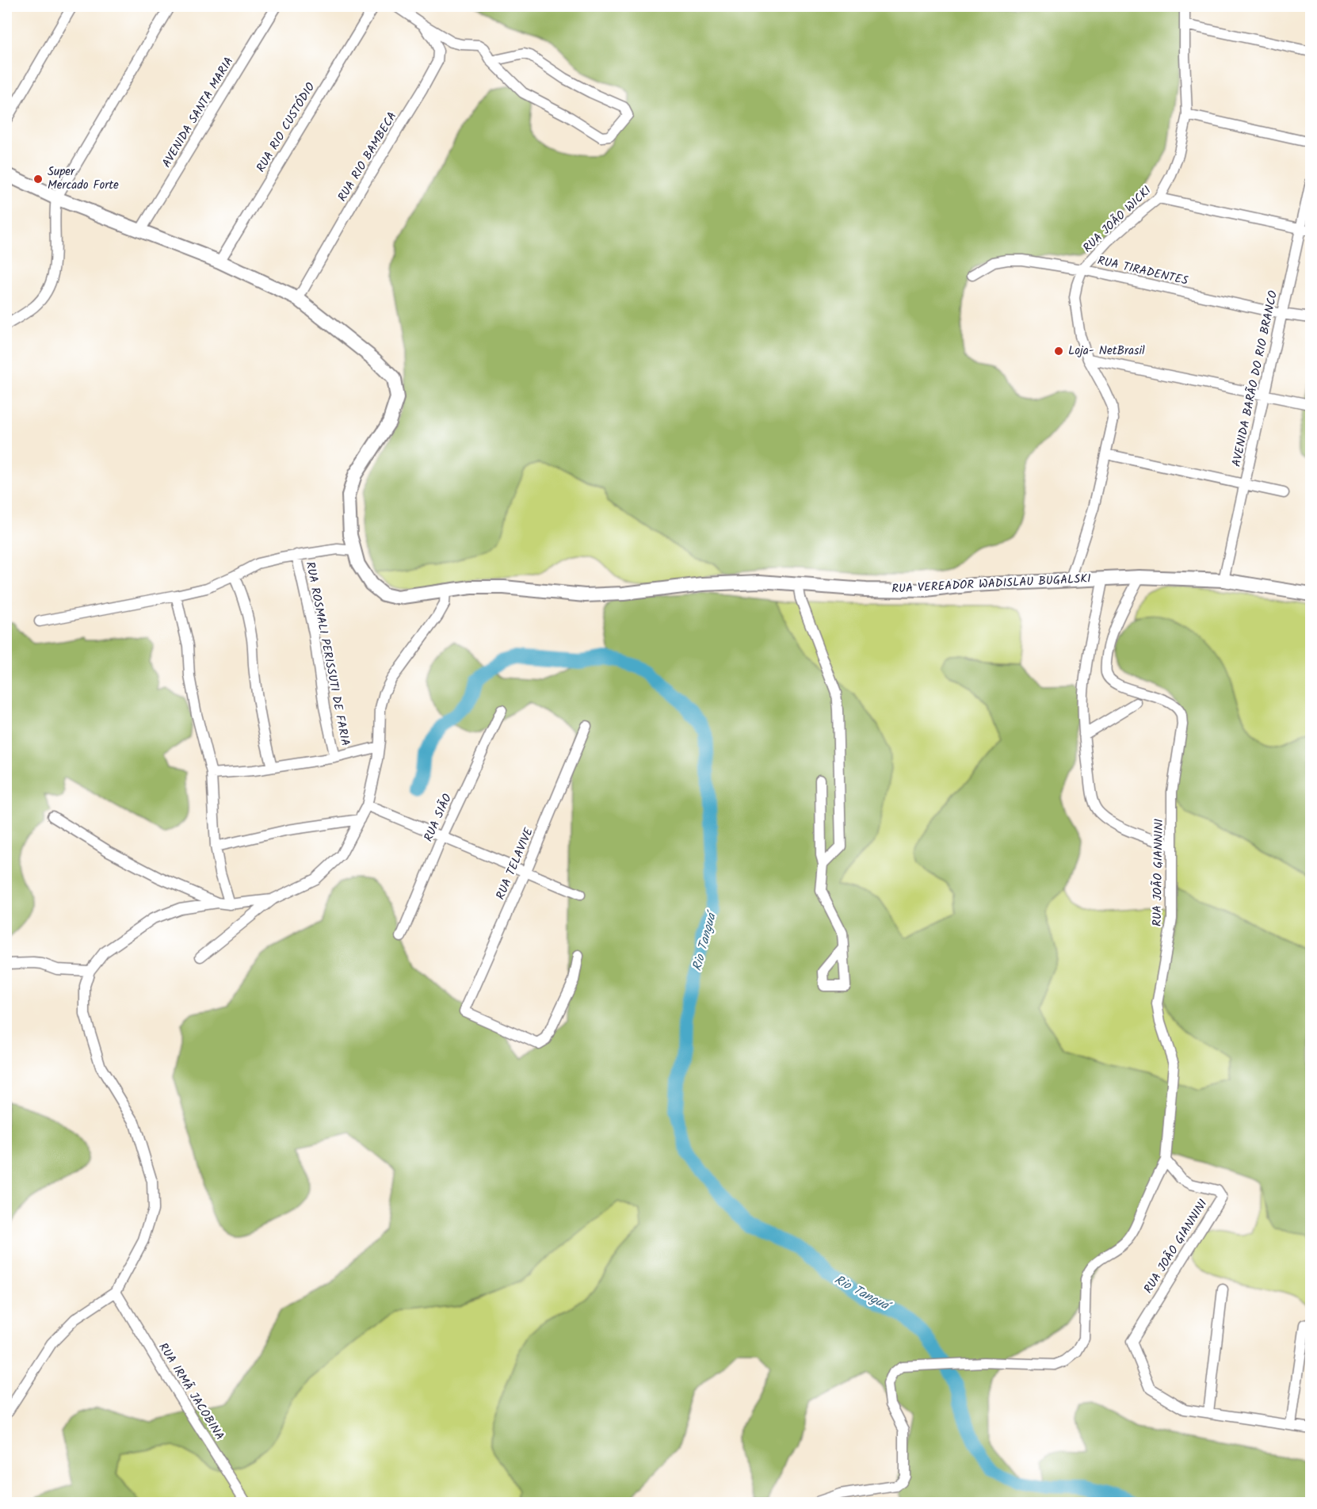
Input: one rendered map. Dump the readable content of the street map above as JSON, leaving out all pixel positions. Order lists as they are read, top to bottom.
{
  "streets": {
    "main road": ["RUA VEREADOR WADISLAU BUGALSKI"],
    "street": [
      "AVENIDA SANTA MARIA",
      "RUA RIO CUSTÓDIO",
      "RUA RIO BAMBECA",
      "RUA JOÃO WICKI",
      "RUA TIRADENTES",
      "AVENIDA BARÃO DO RIO BRANCO",
      "RUA ROSMALI PERISSUTI DE FARIA",
      "RUA SIÃO",
      "RUA TELAVIVE",
      "RUA JOÃO GIANNINI",
      "RUA IRMÃ JACOBINA"
    ]
  },
  "crossings": [
    ["AVENIDA SANTA MARIA", "RUA VEREADOR WADISLAU BUGALSKI"],
    ["RUA RIO CUSTÓDIO", "RUA VEREADOR WADISLAU BUGALSKI"],
    ["RUA RIO BAMBECA", "RUA VEREADOR WADISLAU BUGALSKI"],
    ["RUA JOÃO WICKI", "RUA TIRADENTES"],
    ["RUA JOÃO WICKI", "RUA VEREADOR WADISLAU BUGALSKI"],
    ["RUA TIRADENTES", "AVENIDA BARÃO DO RIO BRANCO"],
    ["AVENIDA BARÃO DO RIO BRANCO", "RUA VEREADOR WADISLAU BUGALSKI"],
    ["RUA VEREADOR WADISLAU BUGALSKI", "RUA JOÃO GIANNINI"]
  ],
  "water": ["Rio Tanguá"],
  "places": ["Super Mercado Forte", "Loja- NetBrasil"]
}
